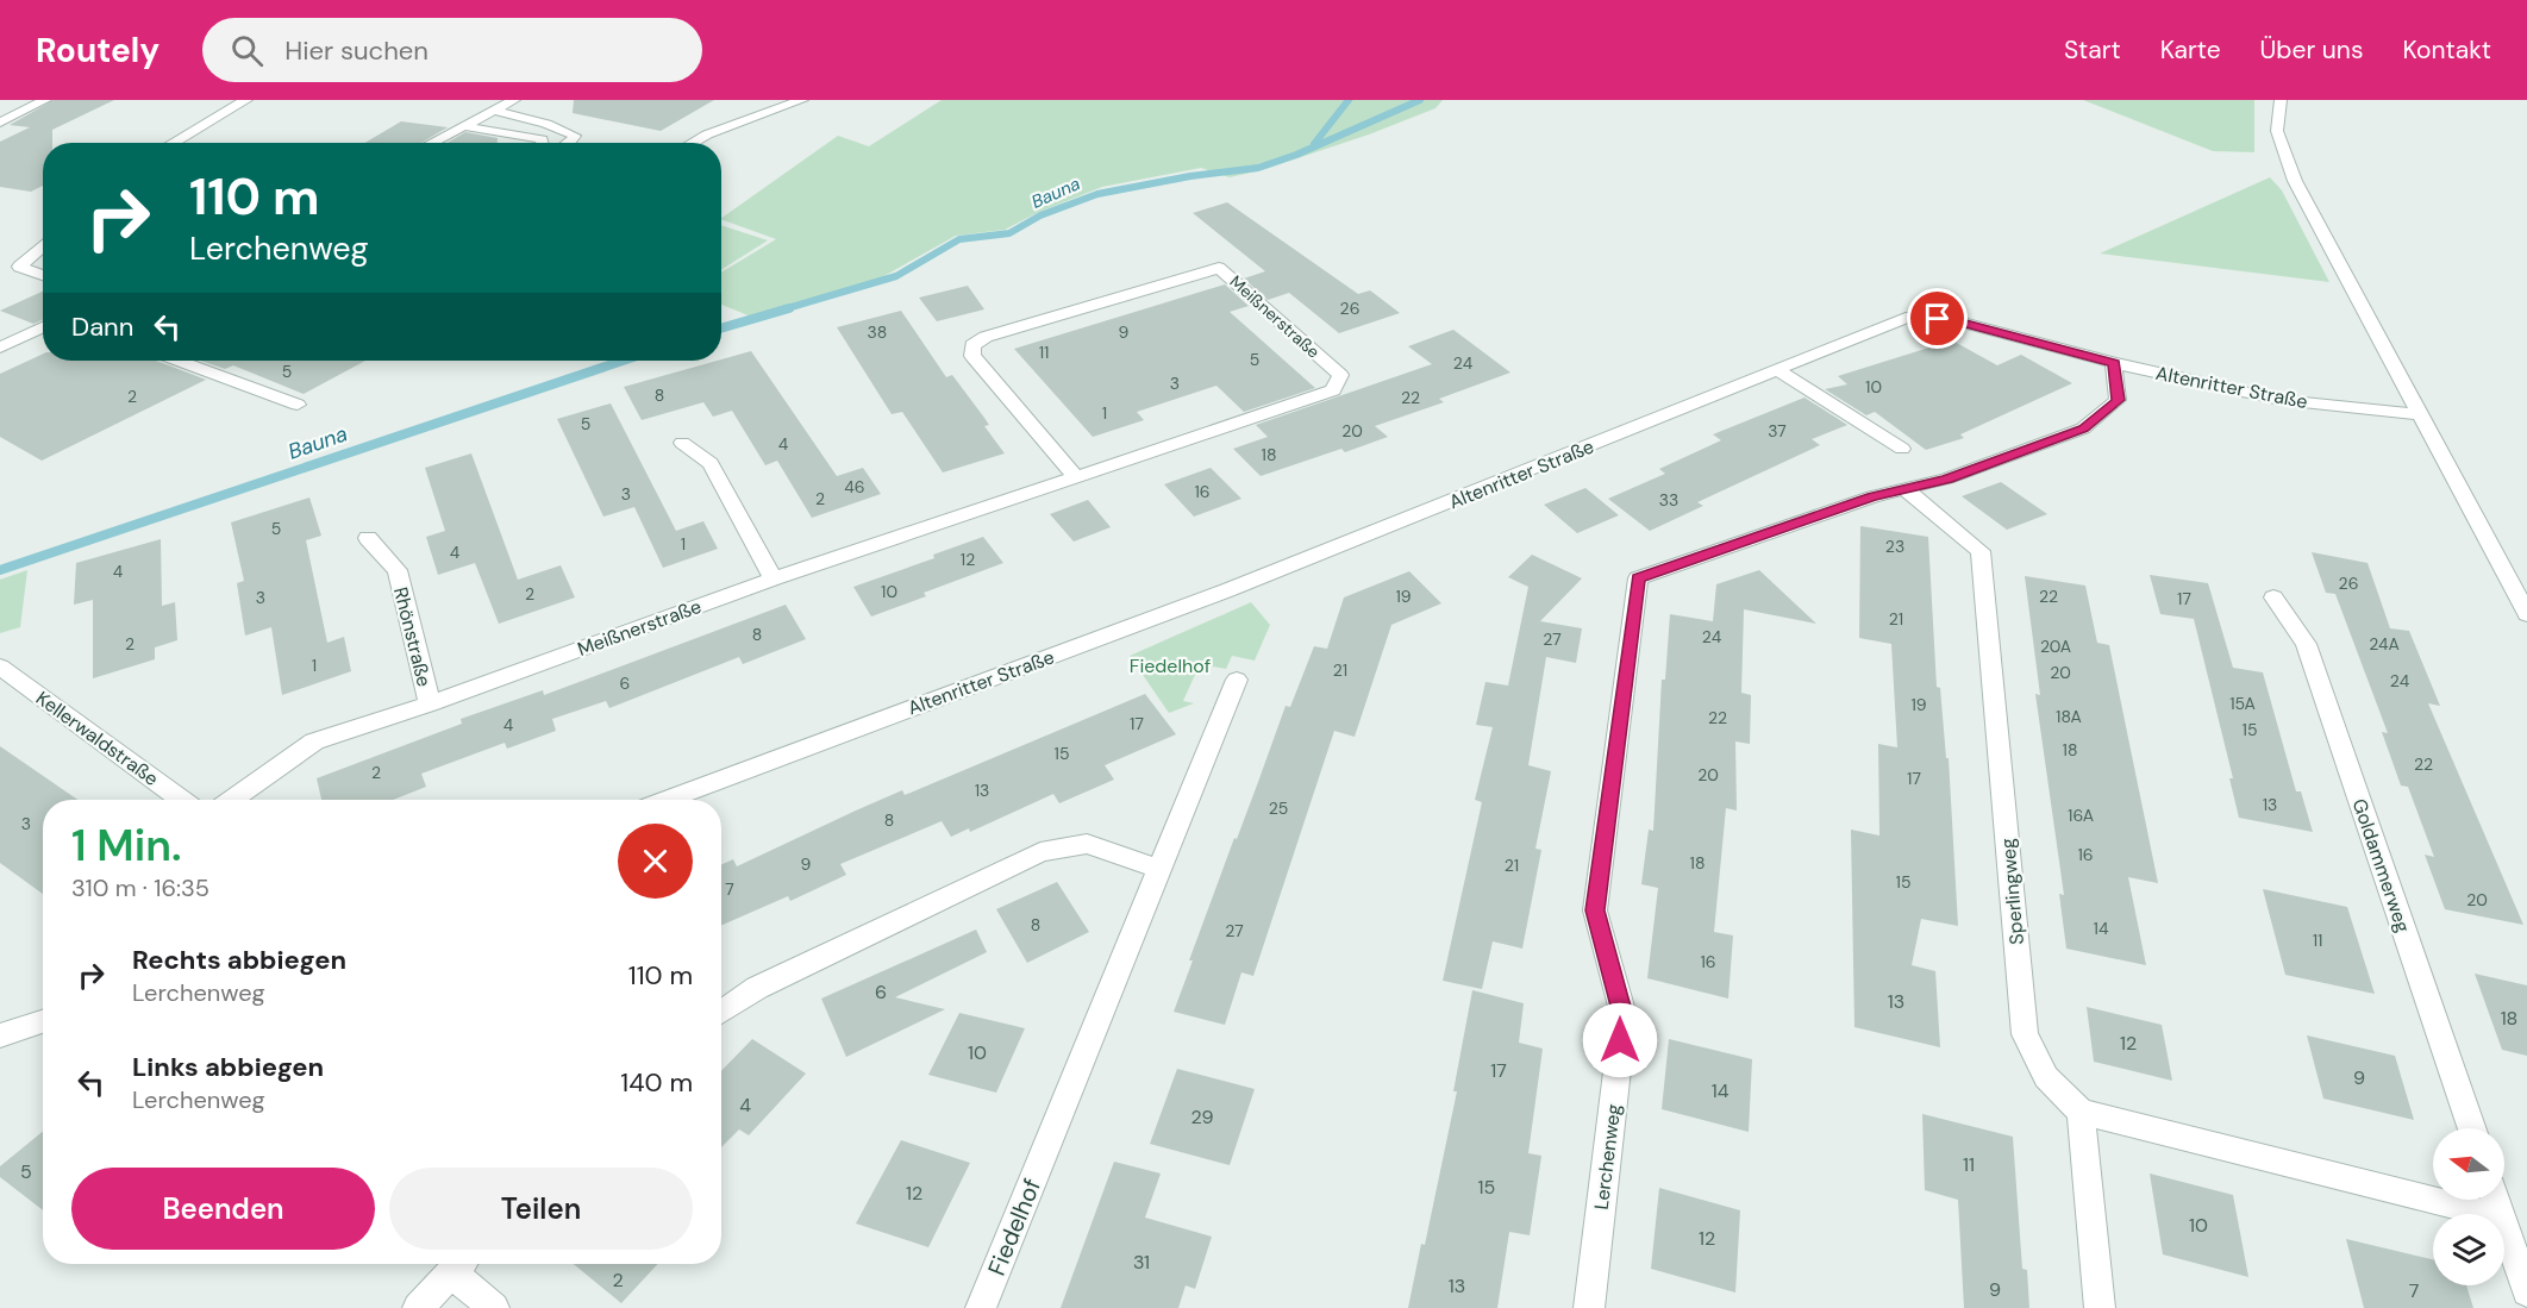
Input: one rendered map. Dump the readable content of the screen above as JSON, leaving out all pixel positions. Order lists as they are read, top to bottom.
{
  "streets": {
    "street": [
      "Meißnerstraße",
      "Altenritter Straße",
      "Rhönstraße",
      "Kellerwaldstraße",
      "Goldammerweg",
      "Sperlingweg",
      "Lerchenweg",
      "Fiedelhof"
    ]
  },
  "crossings": [
    ["Meißnerstraße", "Rhönstraße"],
    ["Altenritter Straße", "Lerchenweg"],
    ["Sperlingweg", "Lerchenweg"]
  ],
  "water": ["Bauna"],
  "parks": ["Fiedelhof"],
  "house_numbers": [
    "26",
    "38",
    "9",
    "11",
    "5",
    "24",
    "5",
    "3",
    "10",
    "8",
    "2",
    "22",
    "1",
    "5",
    "20",
    "37",
    "4",
    "18",
    "46",
    "16",
    "3",
    "2",
    "33",
    "5",
    "1",
    "23",
    "4",
    "12",
    "4",
    "26",
    "10",
    "2",
    "19",
    "22",
    "3",
    "17",
    "21",
    "8",
    "24",
    "27",
    "2",
    "24A",
    "20A",
    "1",
    "21",
    "20",
    "24",
    "6",
    "15A",
    "19",
    "18A",
    "22",
    "17",
    "4",
    "15",
    "18",
    "15",
    "22",
    "2",
    "20",
    "17",
    "13",
    "13",
    "25",
    "16A",
    "8",
    "3",
    "16",
    "18",
    "9",
    "21",
    "15",
    "7",
    "20",
    "8",
    "14",
    "27",
    "11",
    "16",
    "6",
    "13",
    "18",
    "12",
    "10",
    "17",
    "9",
    "14",
    "4",
    "29",
    "11",
    "5",
    "15",
    "12",
    "10",
    "12",
    "31",
    "2",
    "13",
    "9",
    "7"
  ],
  "north": "left",
  "page": {
    "header": "Routely",
    "search": "Hier suchen",
    "nav": [
      "Start",
      "Karte",
      "Über uns",
      "Kontakt"
    ],
    "turn": ["110 m", "Lerchenweg"],
    "then": "Dann",
    "heading": ["1 Min.", "310 m · 16:35"],
    "list": [
      {
        "name": "Rechts abbiegen",
        "note": "Lerchenweg",
        "value": "110 m"
      },
      {
        "name": "Links abbiegen",
        "note": "Lerchenweg",
        "value": "140 m"
      }
    ],
    "buttons": ["Beenden", "Teilen"]
  }
}
